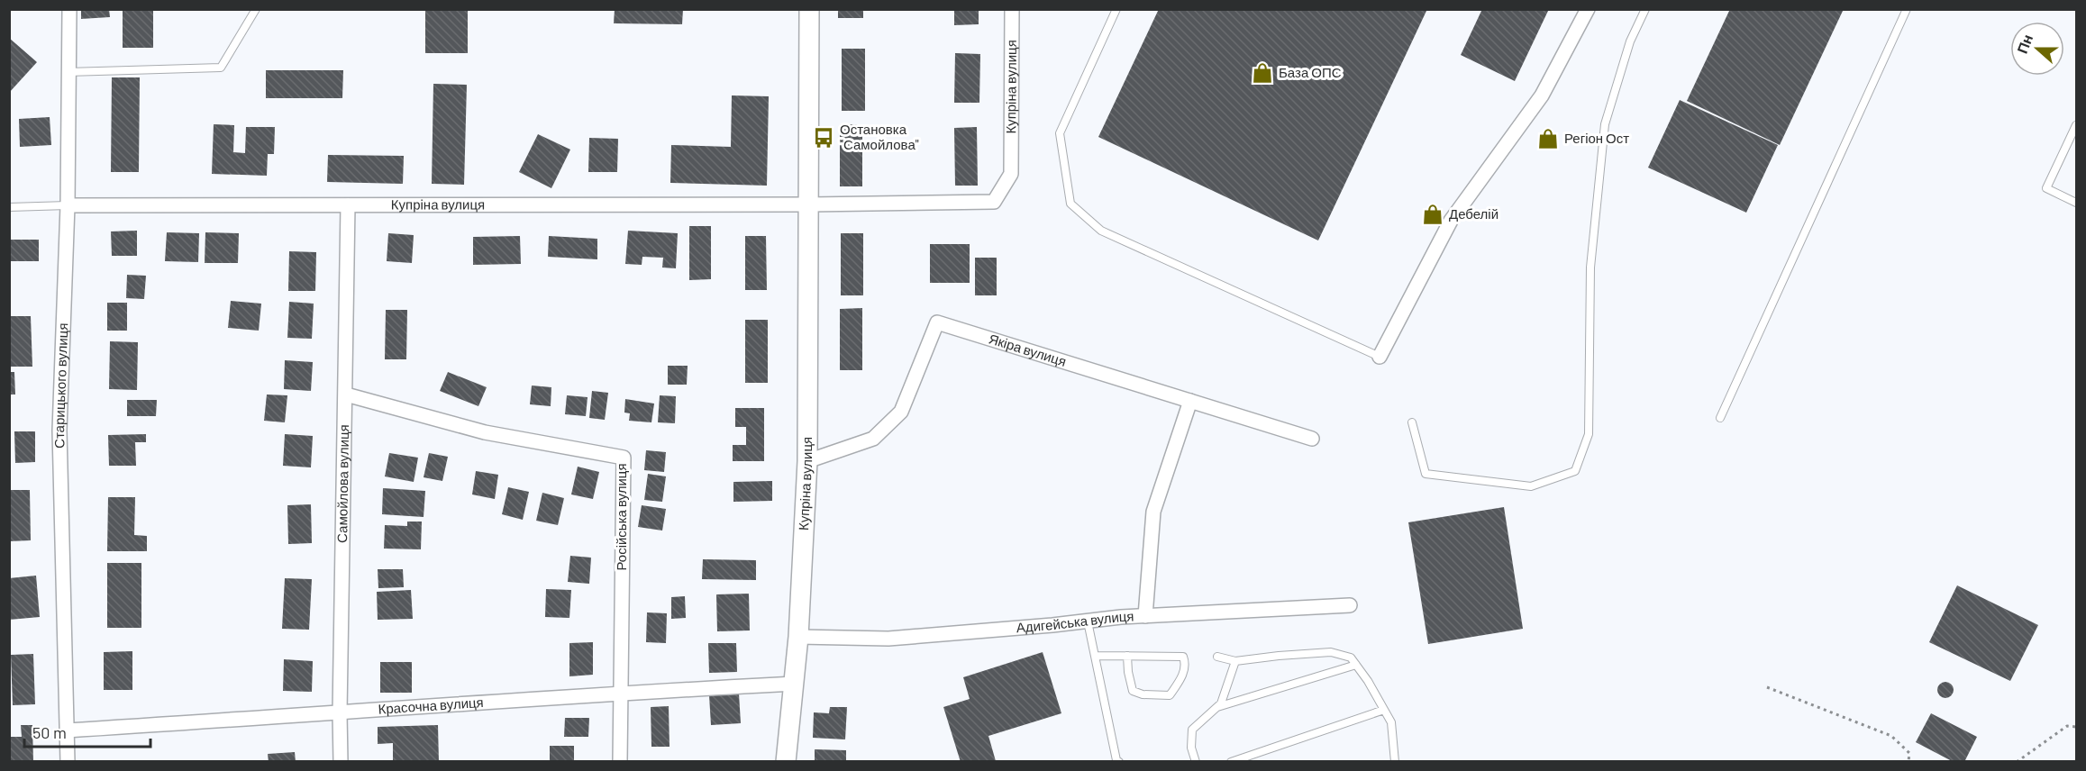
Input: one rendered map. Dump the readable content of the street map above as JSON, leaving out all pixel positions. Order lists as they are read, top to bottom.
{
  "streets": {
    "main road": ["Купріна вулиця"],
    "street": [
      "Якіра вулиця",
      "Старицького вулиця",
      "Самойлова вулиця",
      "Російська вулиця",
      "Адигейська вулиця",
      "Красочна вулиця"
    ]
  },
  "crossings": [
    ["Купріна вулиця", "Якіра вулиця"],
    ["Купріна вулиця", "Старицького вулиця"],
    ["Купріна вулиця", "Самойлова вулиця"],
    ["Купріна вулиця", "Адигейська вулиця"],
    ["Купріна вулиця", "Красочна вулиця"],
    ["Старицького вулиця", "Красочна вулиця"],
    ["Самойлова вулиця", "Російська вулиця"],
    ["Самойлова вулиця", "Красочна вулиця"],
    ["Російська вулиця", "Красочна вулиця"]
  ],
  "places": {
    "shop": ["База ОПС", "Регіон Ост", "Дебелій"],
    "bus stop": ["Остановка \"Самойлова\""]
  },
  "scale_bar": "50 m",
  "north": "left"
}
